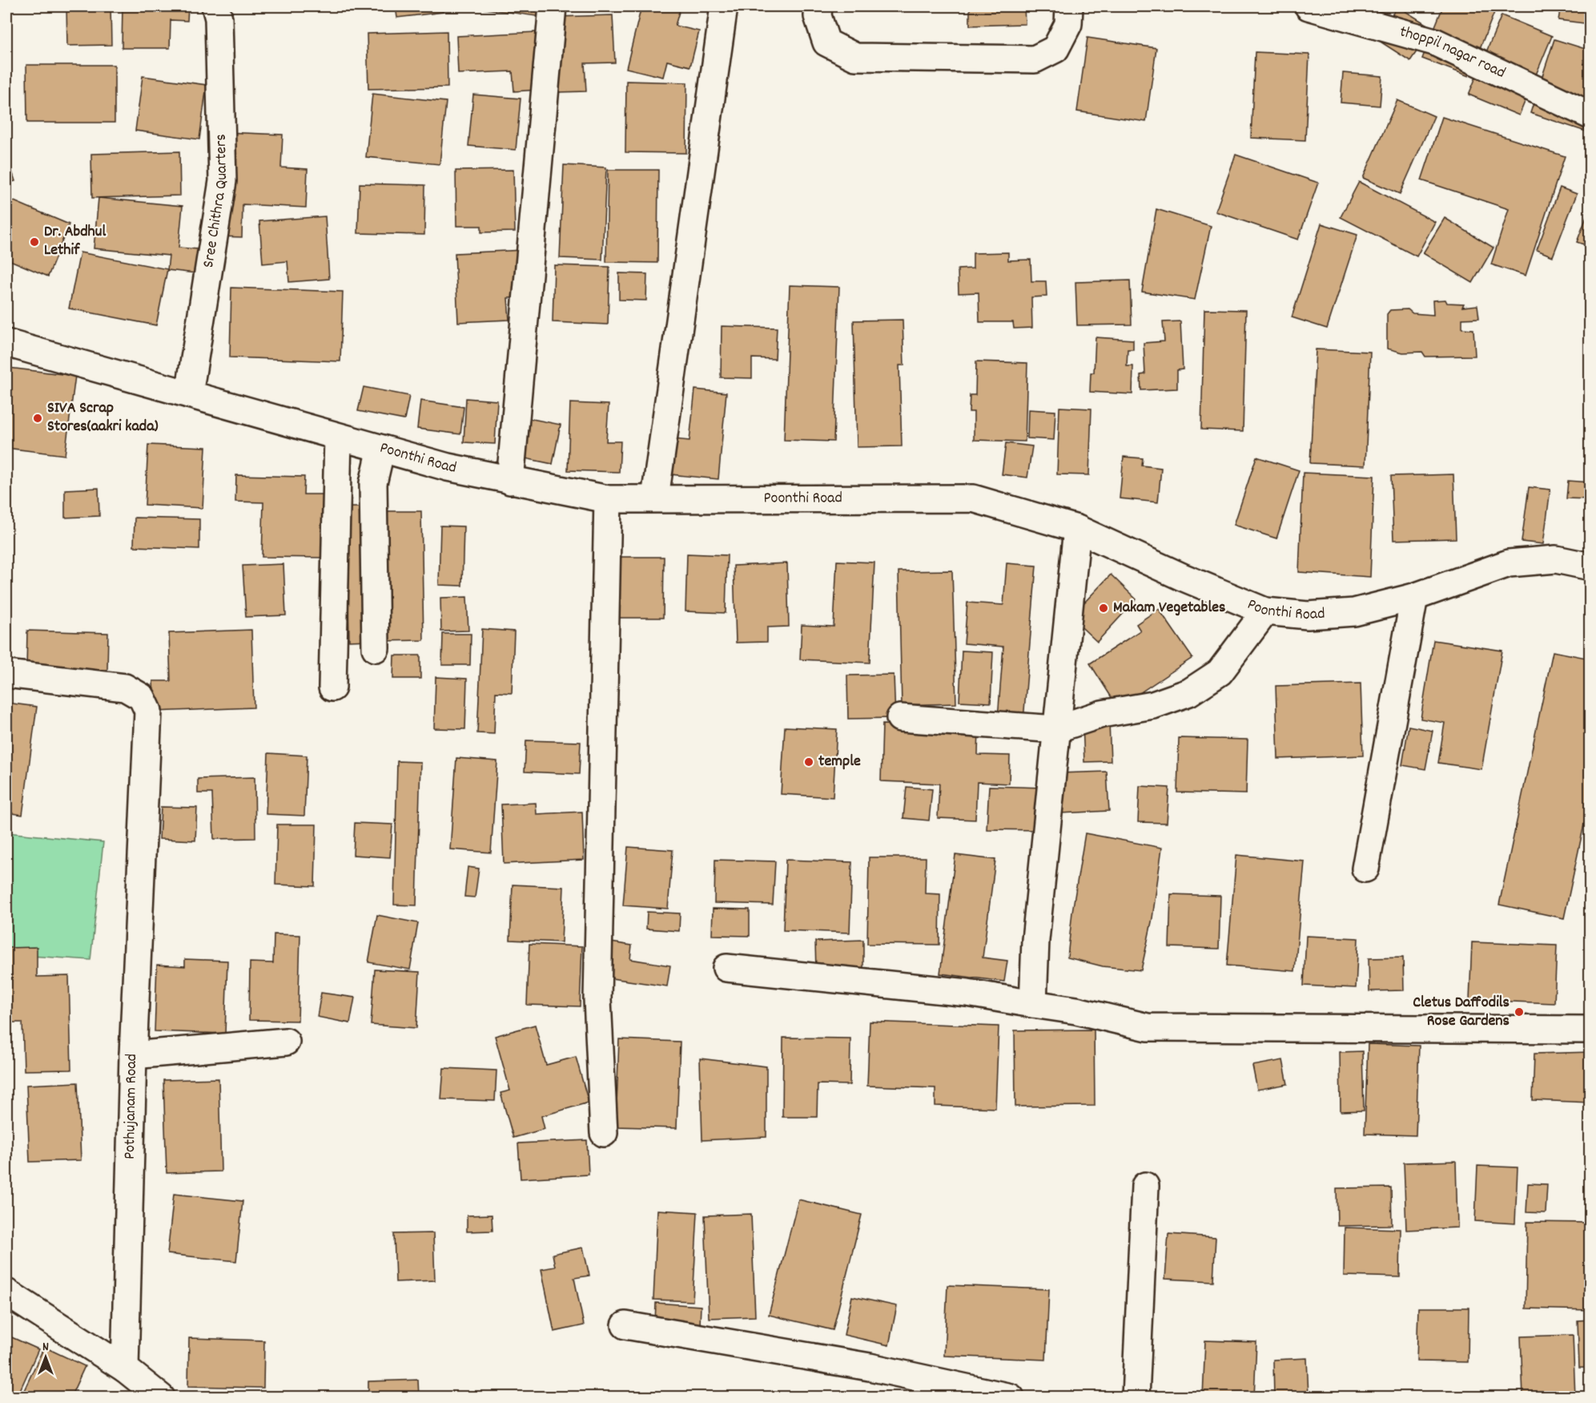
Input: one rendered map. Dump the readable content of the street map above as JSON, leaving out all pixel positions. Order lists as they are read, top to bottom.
{
  "streets": {
    "street": [
      "thoppil nagar road",
      "Sree Chithra Quarters",
      "Poonthi Road",
      "Pothujanam Road"
    ]
  },
  "crossings": [
    ["Sree Chithra Quarters", "Poonthi Road"]
  ],
  "places": [
    "Dr. Abdhul Lethif",
    "SIVA Scrap Stores(aakri kada)",
    "Makam Vegetables",
    "temple",
    "Cletus Daffodils Rose Gardens"
  ],
  "north": "top"
}
